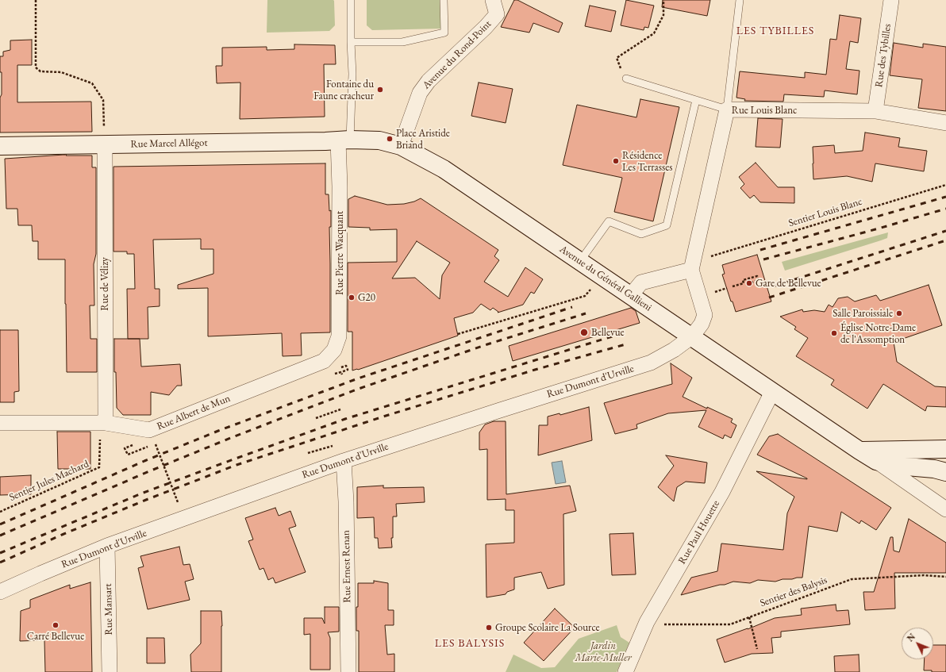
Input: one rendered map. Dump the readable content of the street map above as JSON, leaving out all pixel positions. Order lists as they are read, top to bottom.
{
  "streets": {
    "main road": ["Rue Marcel Allégot", "Avenue du Général Gallieni"],
    "street": [
      "Avenue du Rond-Point",
      "Rue des Tybilles",
      "Rue Louis Blanc",
      "Rue Pierre Wacquant",
      "Rue de Vélizy",
      "Rue Dumont d'Urville",
      "Rue Albert de Mun",
      "Rue Paul Houette",
      "Rue Ernest Renan",
      "Rue Mansart"
    ],
    "path": ["Sentier Louis Blanc", "Sentier Jules Machard", "Sentier des Balysis"]
  },
  "crossings": [
    ["Avenue du Rond-Point", "Avenue du Général Gallieni"],
    ["Rue des Tybilles", "Rue Louis Blanc"],
    ["Rue Louis Blanc", "Avenue du Général Gallieni"],
    ["Rue Louis Blanc", "Rue Dumont d'Urville"],
    ["Rue Marcel Allégot", "Rue Pierre Wacquant"],
    ["Rue Marcel Allégot", "Avenue du Général Gallieni"],
    ["Rue Marcel Allégot", "Rue de Vélizy"],
    ["Rue Pierre Wacquant", "Avenue du Général Gallieni"],
    ["Rue Pierre Wacquant", "Rue Albert de Mun"],
    ["Avenue du Général Gallieni", "Rue Dumont d'Urville"],
    ["Avenue du Général Gallieni", "Rue Paul Houette"],
    ["Rue de Vélizy", "Rue Albert de Mun"],
    ["Rue de Vélizy", "Sentier Jules Machard"],
    ["Rue Dumont d'Urville", "Rue Ernest Renan"],
    ["Rue Dumont d'Urville", "Rue Mansart"],
    ["Rue Albert de Mun", "Sentier Jules Machard"],
    ["Rue Paul Houette", "Sentier des Balysis"]
  ],
  "districts": ["LES TYBILLES", "LES BALYSIS"],
  "parks": ["Jardin Marie-Muller"],
  "places": [
    "Fontaine du Faune cracheur",
    "Place Aristide Briand",
    "Résidence Les Terrasses",
    "Gare de Bellevue",
    "G20",
    "Salle Paroissiale",
    "Bellevue",
    "Église Notre-Dame de l'Assomption",
    "Carré Bellevue",
    "Groupe Scolaire La Source"
  ],
  "north": "top left"
}
